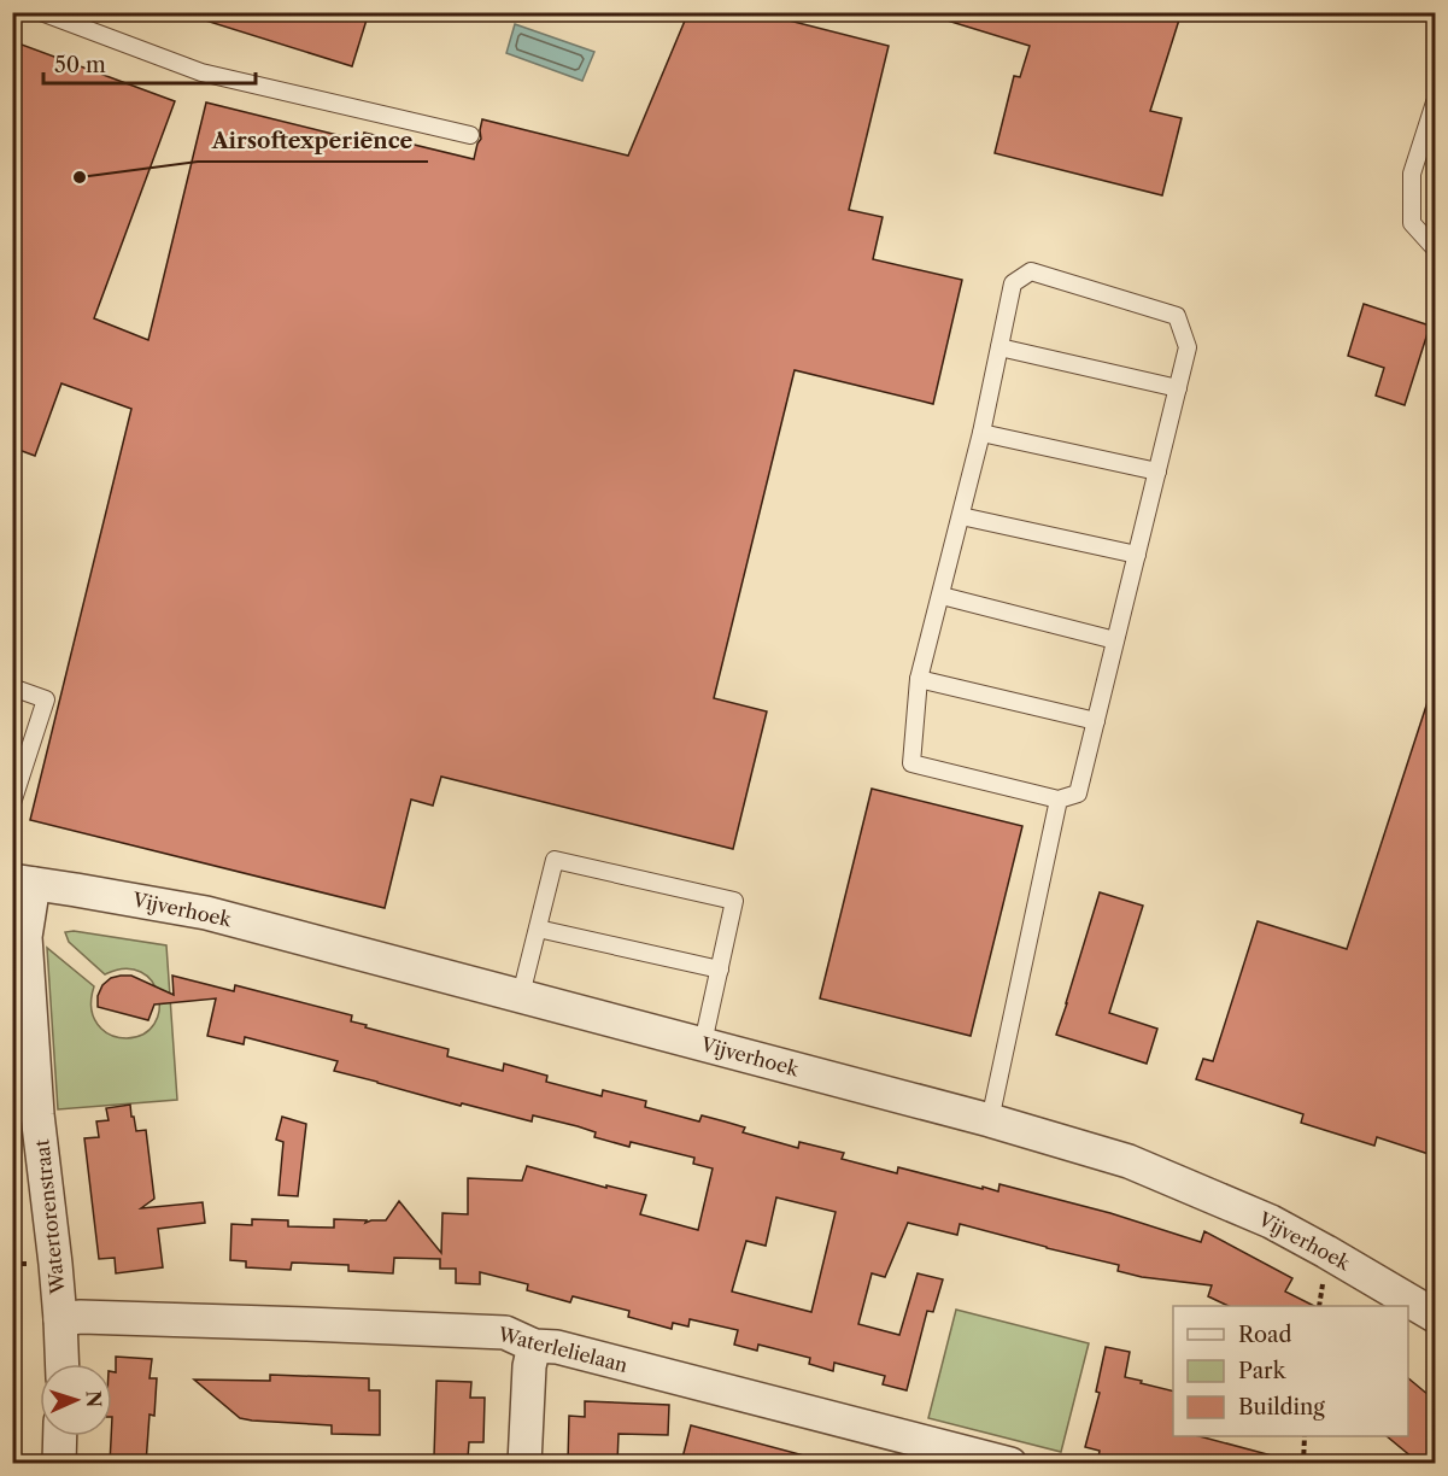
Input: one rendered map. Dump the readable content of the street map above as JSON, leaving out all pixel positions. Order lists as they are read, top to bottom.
{
  "streets": {
    "street": ["Vijverhoek", "Watertorenstraat", "Waterlelielaan"]
  },
  "crossings": [
    ["Vijverhoek", "Watertorenstraat"],
    ["Watertorenstraat", "Waterlelielaan"]
  ],
  "places": ["Airsoftexperience"],
  "legend": ["Road", "Park", "Building"],
  "scale_bar": "50 m",
  "north": "right"
}
